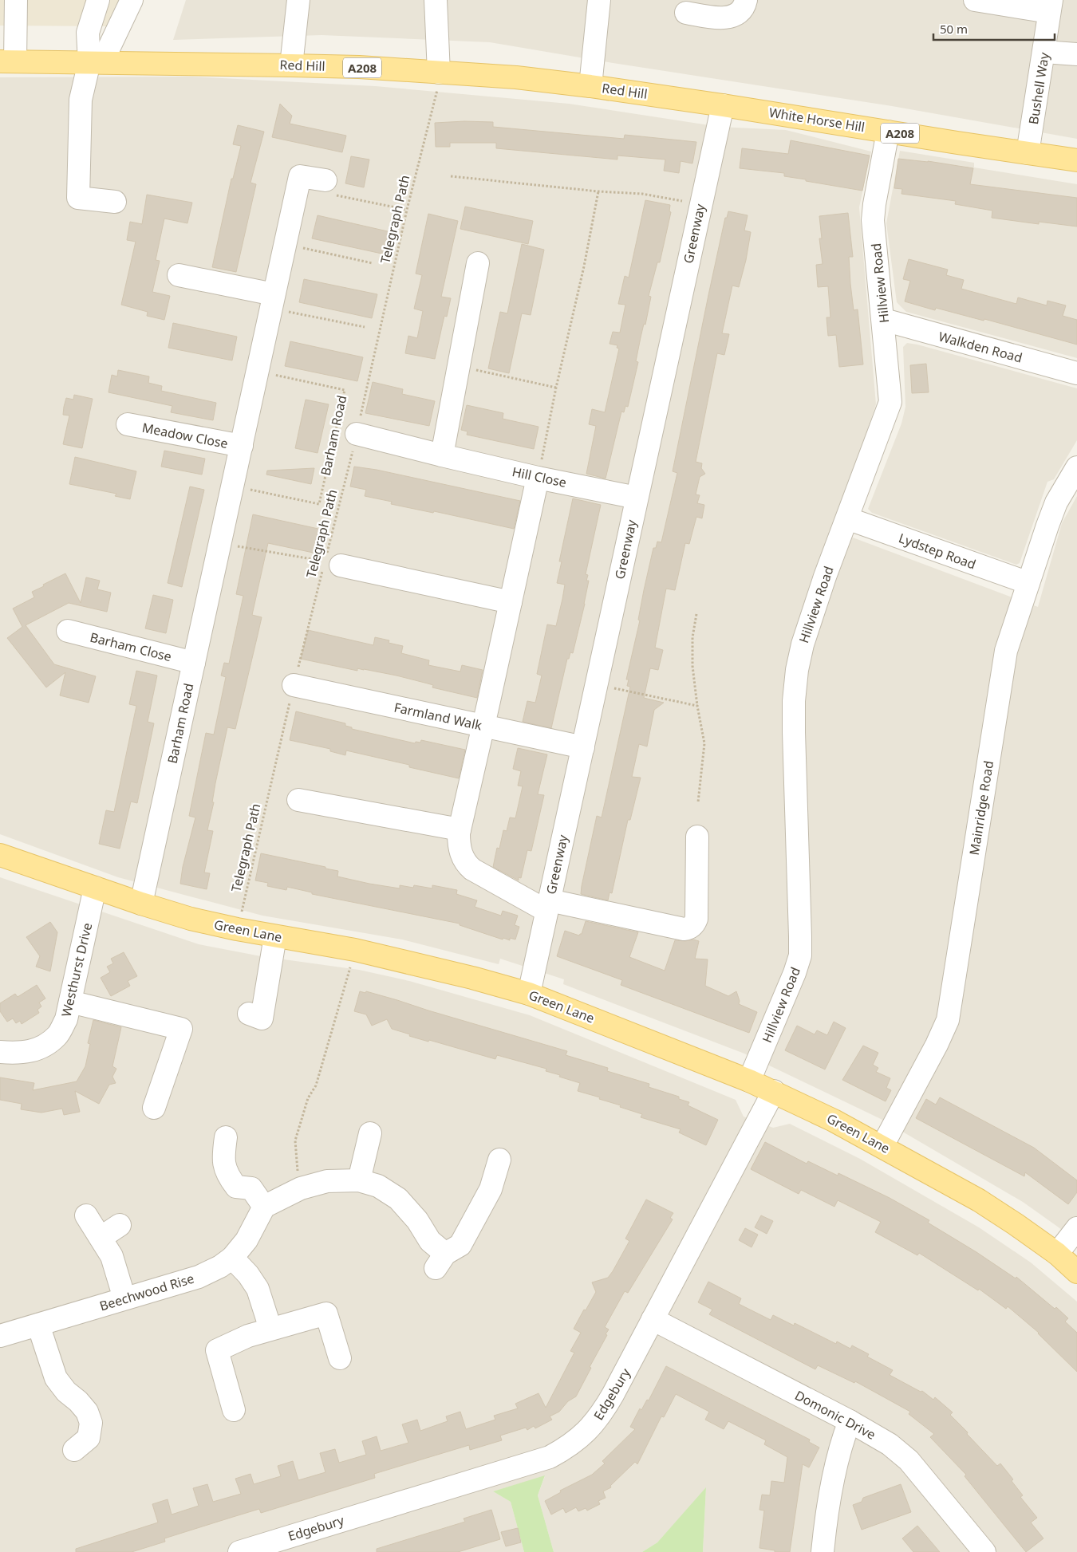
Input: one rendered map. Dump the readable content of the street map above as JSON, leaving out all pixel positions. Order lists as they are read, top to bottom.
{
  "streets": {
    "main road": [
      "Red Hill",
      "A208",
      "White Horse Hill",
      "Green Lane"
    ],
    "street": [
      "Bushell Way",
      "Greenway",
      "Hillview Road",
      "Walkden Road",
      "Meadow Close",
      "Barham Road",
      "Hill Close",
      "Lydstep Road",
      "Barham Close",
      "Farmland Walk",
      "Mainridge Road",
      "Westhurst Drive",
      "Beechwood Rise",
      "Edgebury",
      "Domonic Drive"
    ],
    "path": ["Telegraph Path"]
  },
  "crossings": [
    ["Red Hill", "White Horse Hill"],
    ["Red Hill", "Telegraph Path"],
    ["Red Hill", "Greenway"],
    ["Bushell Way", "White Horse Hill"],
    ["White Horse Hill", "Greenway"],
    ["White Horse Hill", "Hillview Road"],
    ["Telegraph Path", "Hill Close"],
    ["Telegraph Path", "Farmland Walk"],
    ["Telegraph Path", "Green Lane"],
    ["Greenway", "Hill Close"],
    ["Greenway", "Farmland Walk"],
    ["Greenway", "Green Lane"],
    ["Hillview Road", "Walkden Road"],
    ["Hillview Road", "Lydstep Road"],
    ["Hillview Road", "Green Lane"],
    ["Meadow Close", "Barham Road"],
    ["Barham Road", "Barham Close"],
    ["Barham Road", "Green Lane"],
    ["Lydstep Road", "Mainridge Road"],
    ["Mainridge Road", "Green Lane"],
    ["Green Lane", "Westhurst Drive"],
    ["Green Lane", "Edgebury"],
    ["Edgebury", "Domonic Drive"]
  ],
  "scale_bar": "50 m"
}
